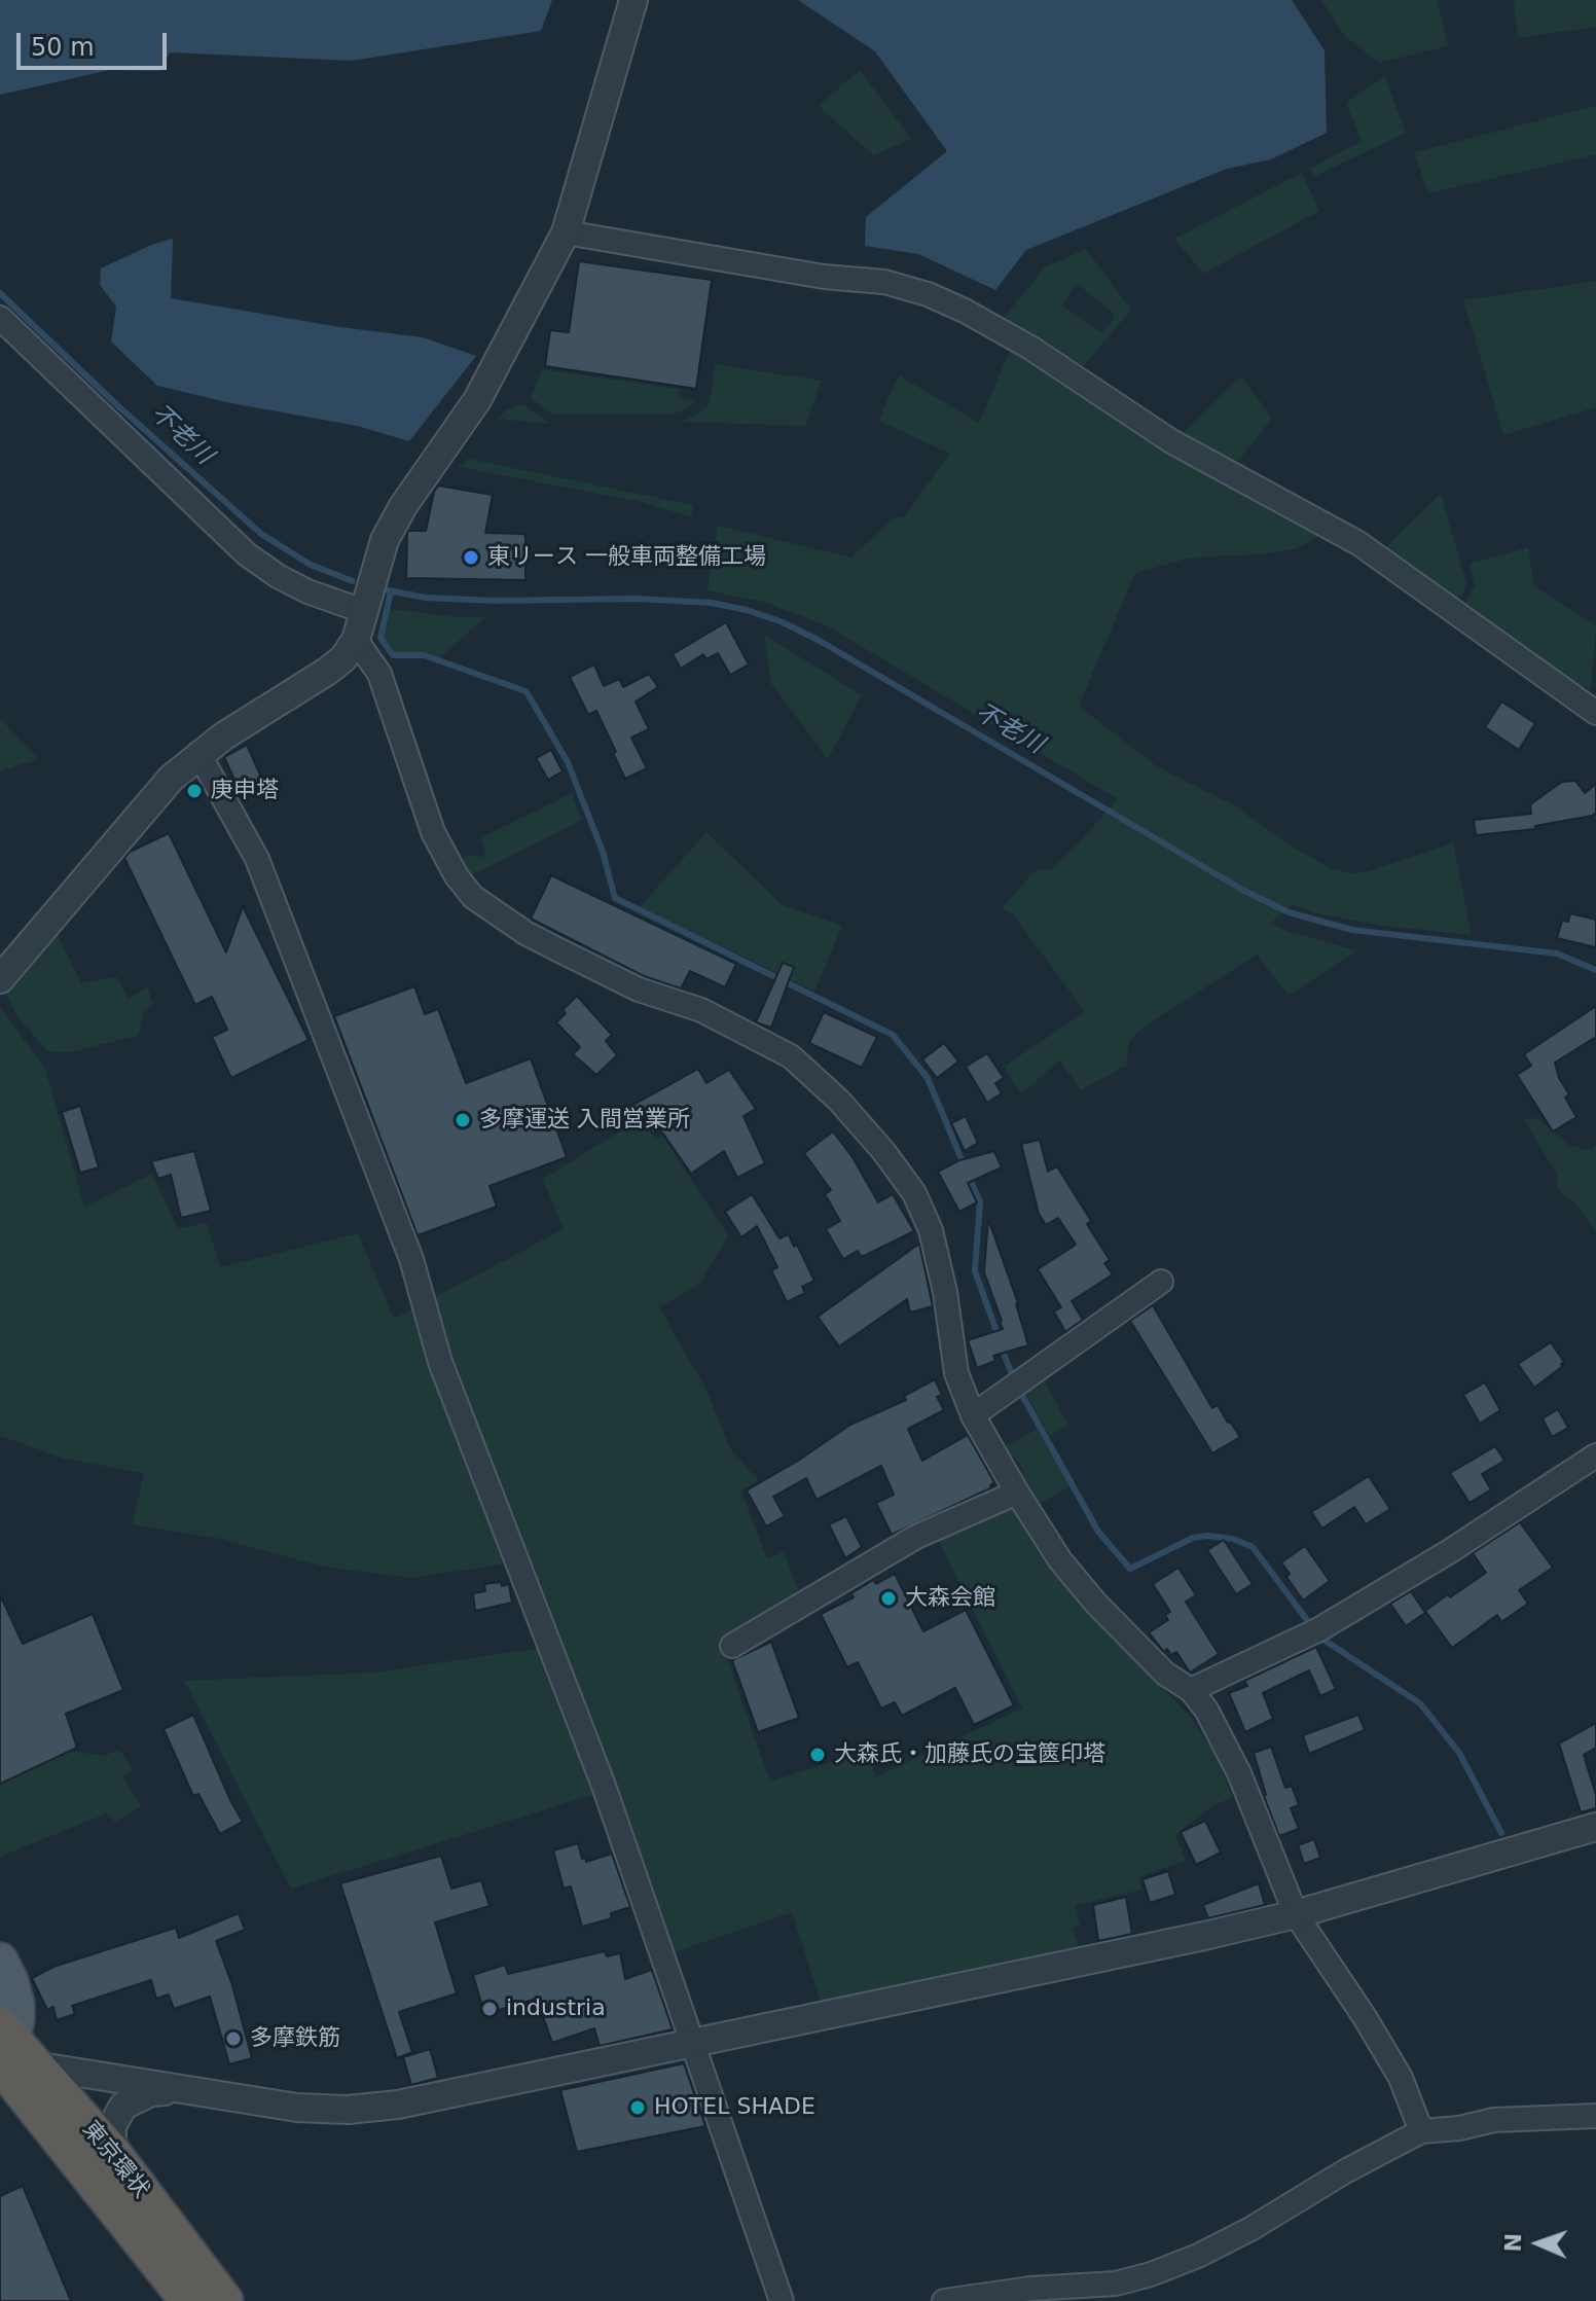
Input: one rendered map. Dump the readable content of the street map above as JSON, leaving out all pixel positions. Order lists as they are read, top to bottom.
{
  "streets": {
    "highway": ["東京環状"]
  },
  "water": ["不老川"],
  "places": [
    "東リース 一般車両整備工場",
    "庚申塔",
    "多摩運送 入間営業所",
    "大森会館",
    "大森氏・加藤氏の宝篋印塔",
    "industria",
    "多摩鉄筋",
    "HOTEL SHADE"
  ],
  "scale_bar": "50 m",
  "north": "left"
}
